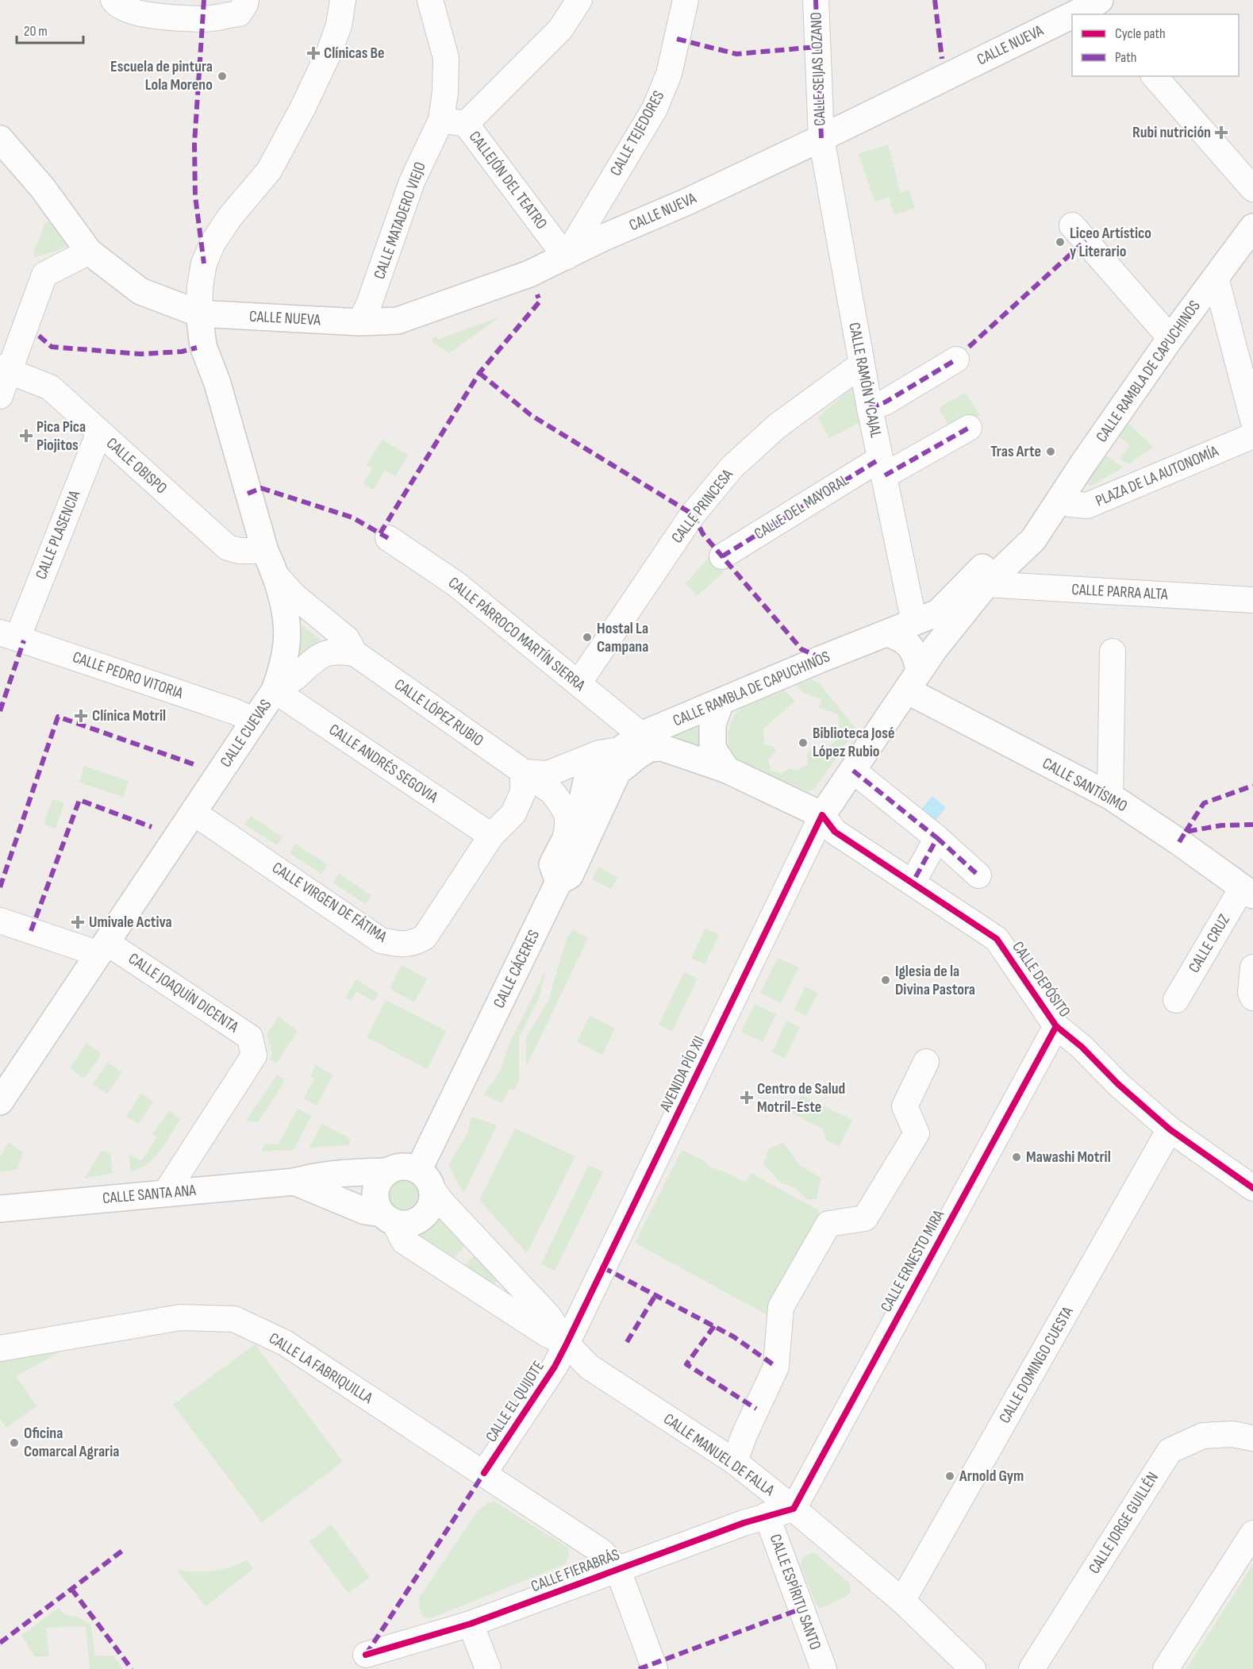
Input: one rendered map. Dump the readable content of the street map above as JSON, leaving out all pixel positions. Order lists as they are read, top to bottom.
{
  "streets": {
    "main road": [
      "CALLE NUEVA",
      "CALLE RAMBLA DE CAPUCHINOS",
      "CALLE LÓPEZ RUBIO",
      "CALLE CUEVAS",
      "CALLE SANTÍSIMO",
      "CALLE CÁCERES",
      "CALLE SANTA ANA"
    ],
    "street": [
      "CALLE SEIJAS LOZANO",
      "CALLE TEJEDORES",
      "CALLEJÓN DEL TEATRO",
      "CALLE MATADERO VIEJO",
      "CALLE RAMÓN Y CAJAL",
      "CALLE OBISPO",
      "PLAZA DE LA AUTONOMÍA",
      "CALLE PRINCESA",
      "CALLE DEL MAYORAL",
      "CALLE PLASENCIA",
      "CALLE PARRA ALTA",
      "CALLE PÁRROCO MARTÍN SIERRA",
      "CALLE PEDRO VITORIA",
      "CALLE ANDRÉS SEGOVIA",
      "CALLE VIRGEN DE FÁTIMA",
      "CALLE CRUZ",
      "CALLE DEPÓSITO",
      "CALLE JOAQUÍN DICENTA",
      "AVENIDA PÍO XII",
      "CALLE ERNESTO MIRA",
      "CALLE DOMINGO CUESTA",
      "CALLE LA FABRIQUILLA",
      "CALLE EL QUIJOTE",
      "CALLE MANUEL DE FALLA",
      "CALLE JORGE GUILLÉN",
      "CALLE FIERABRÁS",
      "CALLE ESPÍRITU SANTO"
    ]
  },
  "crossings": [
    ["CALLE NUEVA", "CALLE SEIJAS LOZANO"],
    ["CALLE NUEVA", "CALLE TEJEDORES"],
    ["CALLE NUEVA", "CALLEJÓN DEL TEATRO"],
    ["CALLE NUEVA", "CALLE MATADERO VIEJO"],
    ["CALLE NUEVA", "CALLE RAMÓN Y CAJAL"],
    ["CALLE NUEVA", "CALLE CUEVAS"],
    ["CALLE SEIJAS LOZANO", "CALLE RAMÓN Y CAJAL"],
    ["CALLE TEJEDORES", "CALLEJÓN DEL TEATRO"],
    ["CALLEJÓN DEL TEATRO", "CALLE MATADERO VIEJO"],
    ["CALLE RAMBLA DE CAPUCHINOS", "CALLE RAMÓN Y CAJAL"],
    ["CALLE RAMBLA DE CAPUCHINOS", "PLAZA DE LA AUTONOMÍA"],
    ["CALLE RAMBLA DE CAPUCHINOS", "CALLE PARRA ALTA"],
    ["CALLE RAMBLA DE CAPUCHINOS", "CALLE PÁRROCO MARTÍN SIERRA"],
    ["CALLE RAMBLA DE CAPUCHINOS", "CALLE LÓPEZ RUBIO"],
    ["CALLE RAMBLA DE CAPUCHINOS", "CALLE SANTÍSIMO"],
    ["CALLE RAMBLA DE CAPUCHINOS", "CALLE CÁCERES"],
    ["CALLE RAMBLA DE CAPUCHINOS", "CALLE DEPÓSITO"],
    ["CALLE RAMBLA DE CAPUCHINOS", "AVENIDA PÍO XII"],
    ["CALLE RAMÓN Y CAJAL", "CALLE PRINCESA"],
    ["CALLE RAMÓN Y CAJAL", "CALLE DEL MAYORAL"],
    ["CALLE OBISPO", "CALLE PLASENCIA"],
    ["CALLE OBISPO", "CALLE CUEVAS"],
    ["CALLE PRINCESA", "CALLE PÁRROCO MARTÍN SIERRA"],
    ["CALLE PLASENCIA", "CALLE PEDRO VITORIA"],
    ["CALLE PEDRO VITORIA", "CALLE CUEVAS"],
    ["CALLE LÓPEZ RUBIO", "CALLE CUEVAS"],
    ["CALLE LÓPEZ RUBIO", "CALLE VIRGEN DE FÁTIMA"],
    ["CALLE LÓPEZ RUBIO", "CALLE CÁCERES"],
    ["CALLE CUEVAS", "CALLE ANDRÉS SEGOVIA"],
    ["CALLE CUEVAS", "CALLE VIRGEN DE FÁTIMA"],
    ["CALLE CUEVAS", "CALLE JOAQUÍN DICENTA"],
    ["CALLE ANDRÉS SEGOVIA", "CALLE VIRGEN DE FÁTIMA"],
    ["CALLE SANTÍSIMO", "CALLE CRUZ"],
    ["CALLE CÁCERES", "CALLE SANTA ANA"],
    ["CALLE CÁCERES", "CALLE MANUEL DE FALLA"],
    ["CALLE DEPÓSITO", "AVENIDA PÍO XII"],
    ["CALLE DEPÓSITO", "CALLE ERNESTO MIRA"],
    ["CALLE DEPÓSITO", "CALLE DOMINGO CUESTA"],
    ["CALLE JOAQUÍN DICENTA", "CALLE SANTA ANA"],
    ["AVENIDA PÍO XII", "CALLE EL QUIJOTE"],
    ["AVENIDA PÍO XII", "CALLE MANUEL DE FALLA"],
    ["CALLE SANTA ANA", "CALLE MANUEL DE FALLA"],
    ["CALLE ERNESTO MIRA", "CALLE MANUEL DE FALLA"],
    ["CALLE ERNESTO MIRA", "CALLE FIERABRÁS"],
    ["CALLE DOMINGO CUESTA", "CALLE MANUEL DE FALLA"],
    ["CALLE LA FABRIQUILLA", "CALLE EL QUIJOTE"],
    ["CALLE LA FABRIQUILLA", "CALLE FIERABRÁS"],
    ["CALLE EL QUIJOTE", "CALLE MANUEL DE FALLA"],
    ["CALLE MANUEL DE FALLA", "CALLE FIERABRÁS"],
    ["CALLE FIERABRÁS", "CALLE ESPÍRITU SANTO"]
  ],
  "places": {
    "health": [
      "Clínicas Be",
      "Rubi nutrición",
      "Pica Pica Piojitos",
      "Clínica Motril",
      "Umivale Activa",
      "Centro de Salud Motril-Este"
    ],
    "other": [
      "Escuela de pintura Lola Moreno",
      "Liceo Artístico y Literario",
      "Tras Arte",
      "Hostal La Campana",
      "Biblioteca José López Rubio",
      "Iglesia de la Divina Pastora",
      "Mawashi Motril",
      "Oficina Comarcal Agraria",
      "Arnold Gym"
    ]
  },
  "legend": ["Cycle path", "Path"],
  "scale_bar": "20 m"
}
